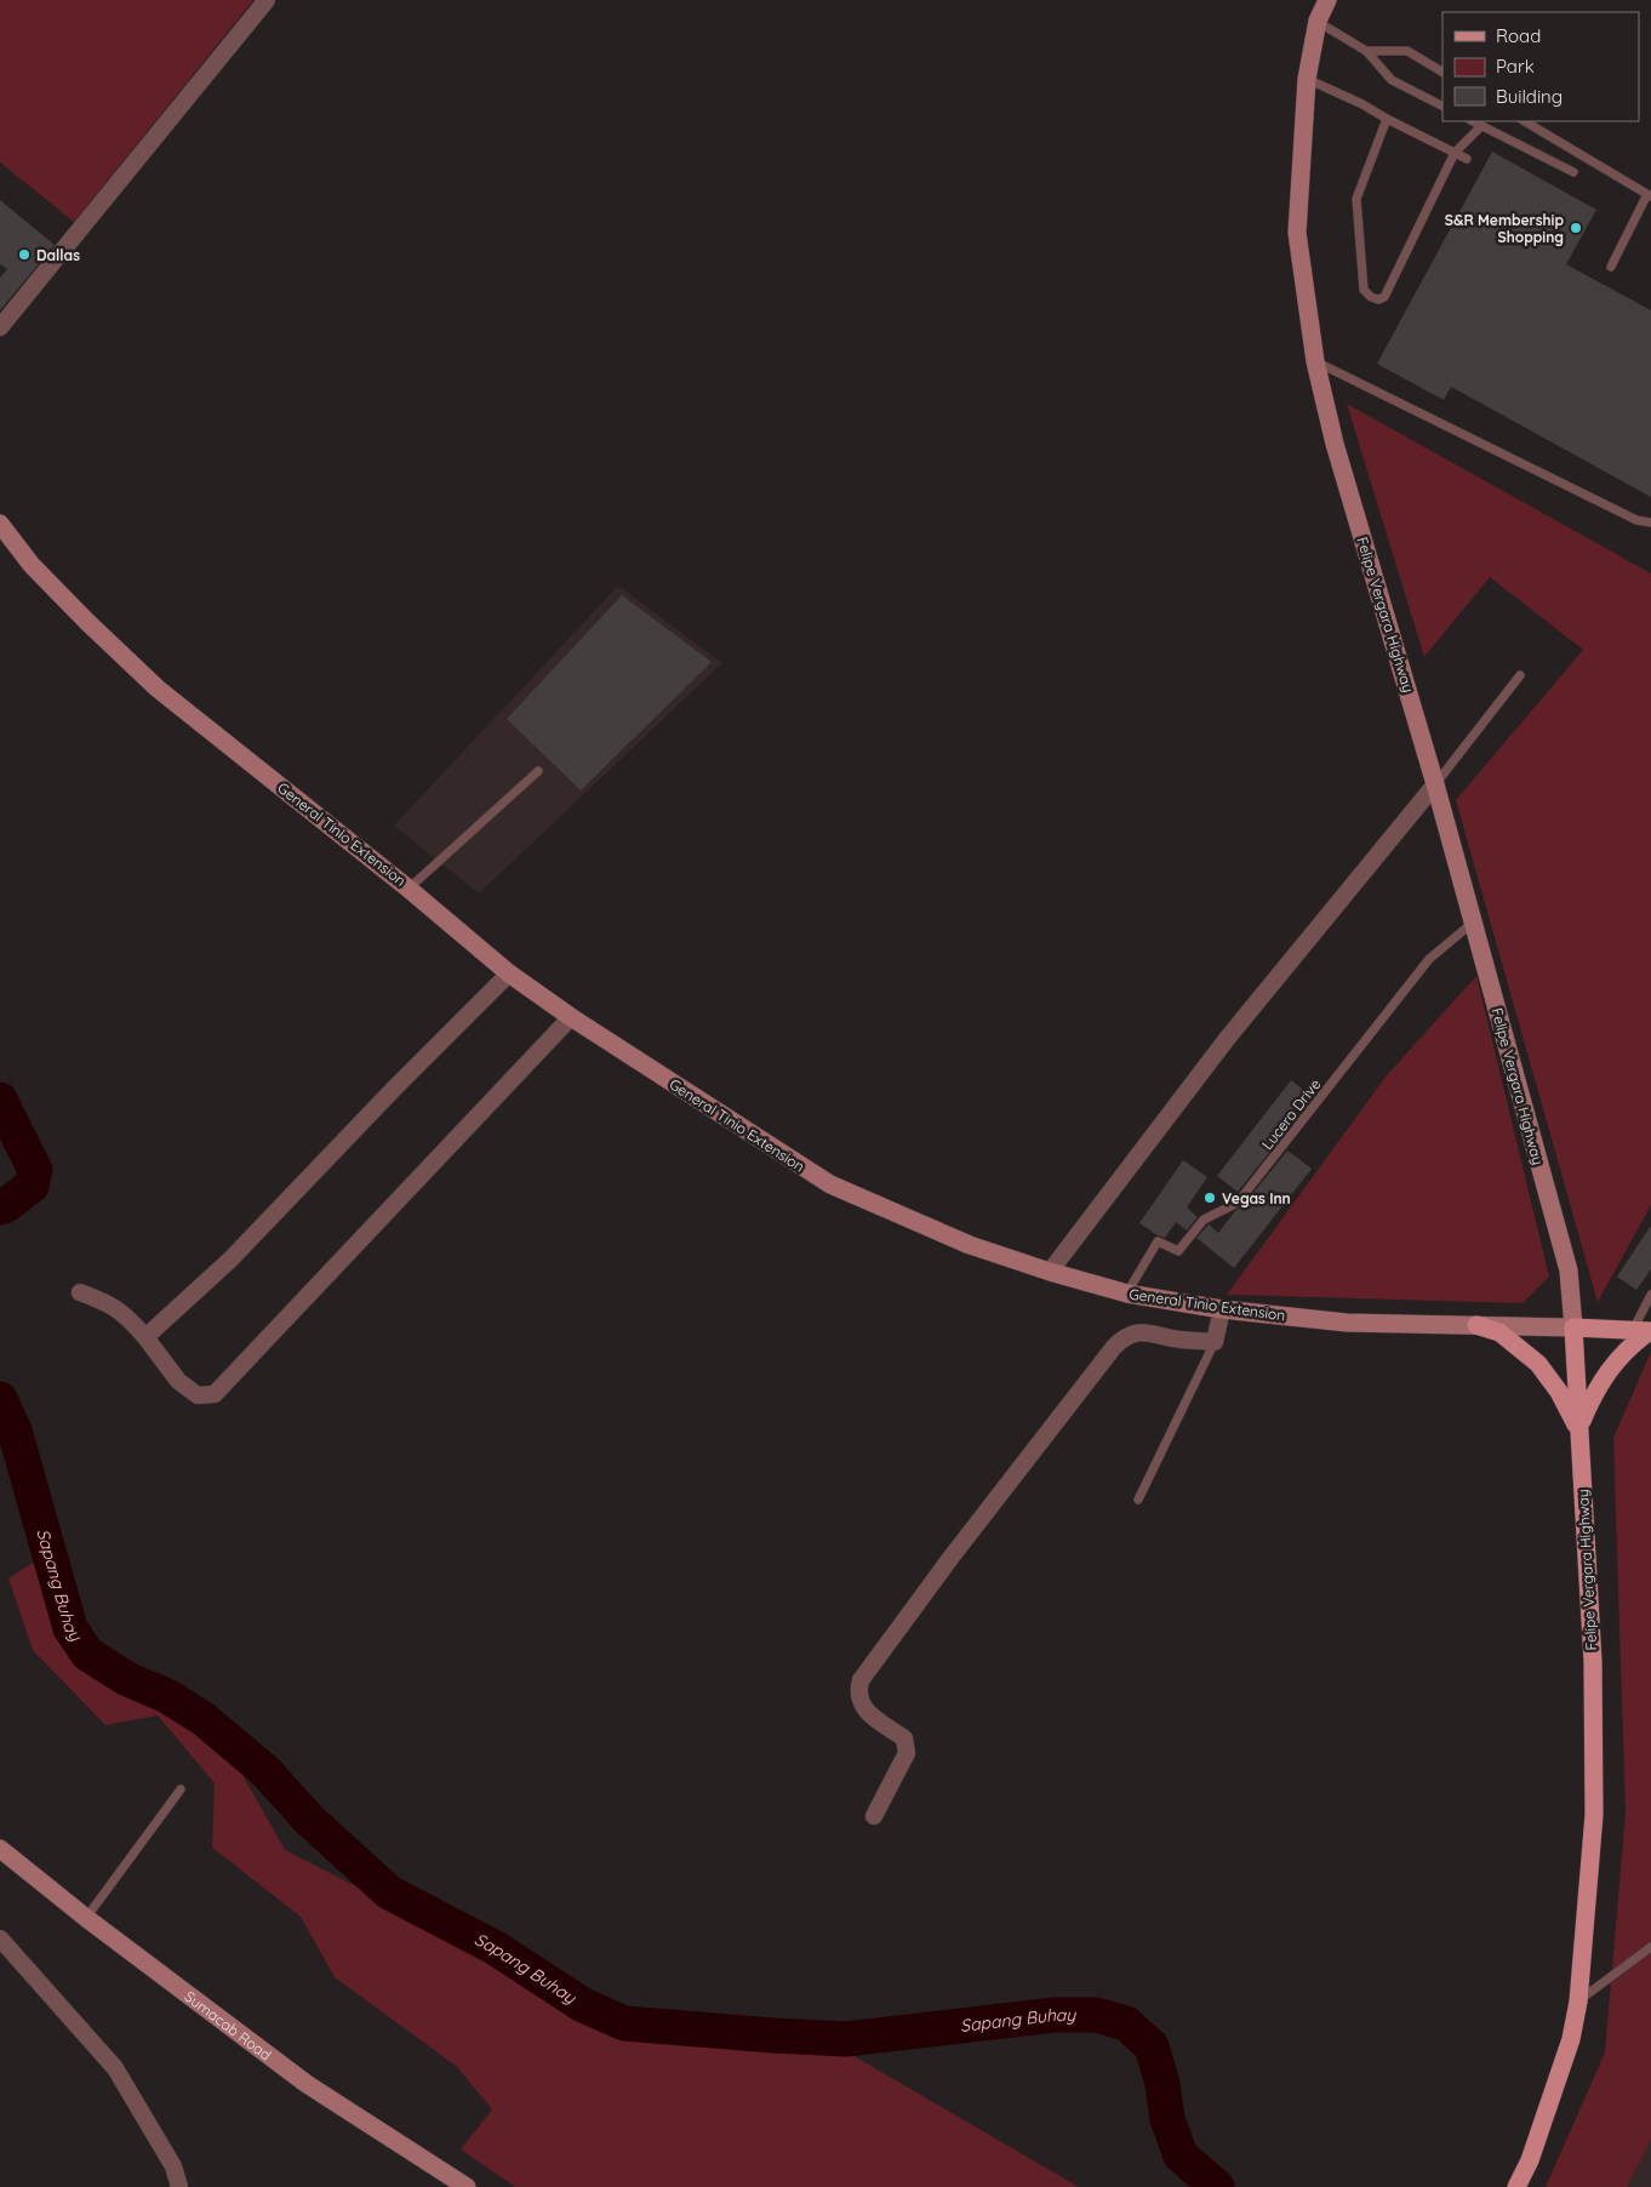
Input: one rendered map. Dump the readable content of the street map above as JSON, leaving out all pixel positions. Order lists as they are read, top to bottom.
{
  "streets": {
    "main road": ["Felipe Vergara Highway", "General Tinio Extension"],
    "street": ["Sumacab Road"],
    "lane": ["Lucero Drive"]
  },
  "crossings": [
    ["Felipe Vergara Highway", "General Tinio Extension"],
    ["Felipe Vergara Highway", "Lucero Drive"],
    ["General Tinio Extension", "Lucero Drive"]
  ],
  "water": ["Sapang Buhay"],
  "places": ["S&R Membership Shopping", "Dallas", "Vegas Inn"],
  "legend": ["Road", "Park", "Building"]
}
